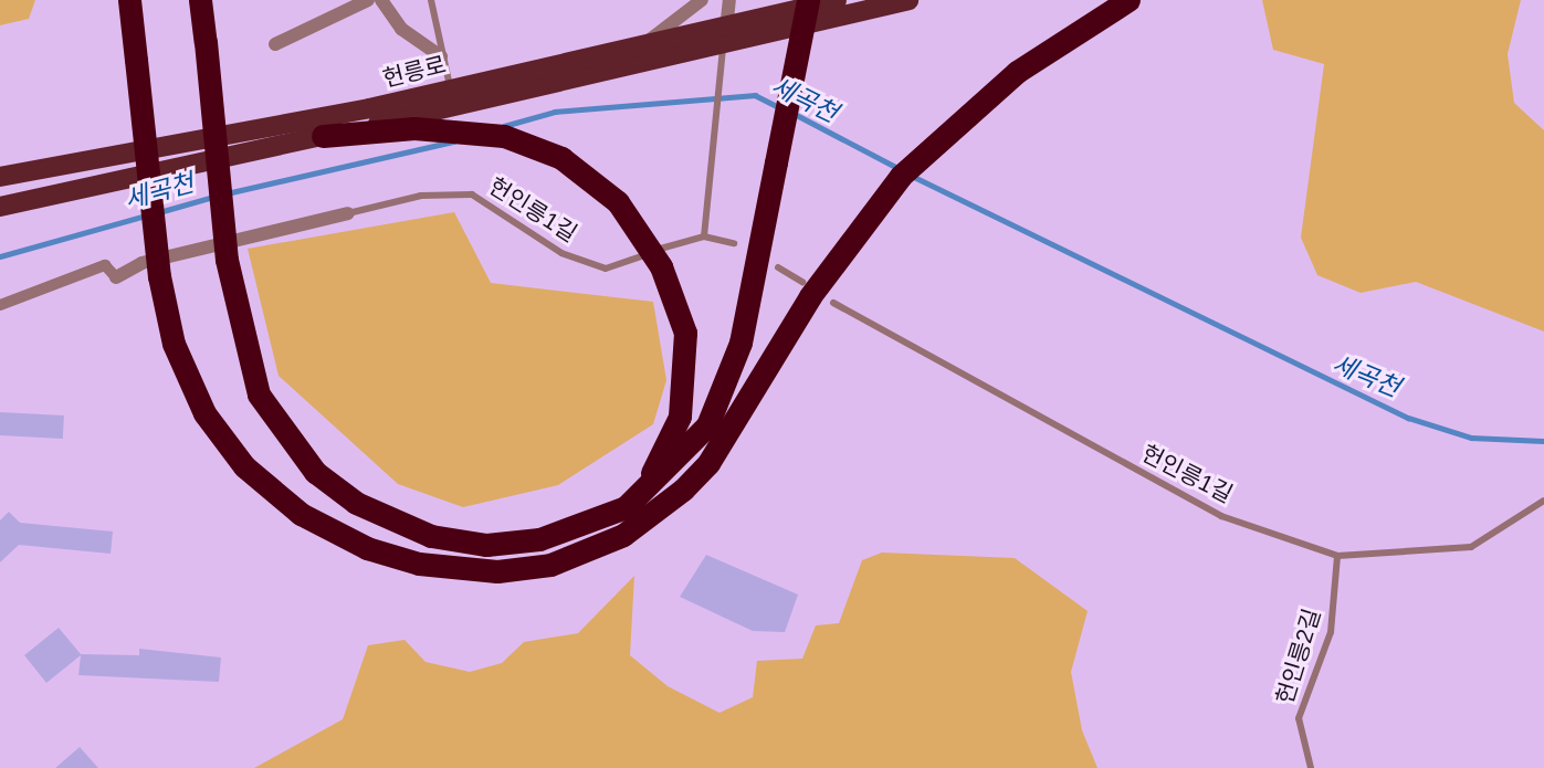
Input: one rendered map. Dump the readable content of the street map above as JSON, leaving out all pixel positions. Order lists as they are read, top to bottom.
{
  "streets": {
    "main road": ["헌릉로"],
    "lane": ["헌인릉1길", "헌인릉2길"]
  },
  "crossings": [
    ["헌인릉1길", "헌인릉2길"]
  ],
  "water": ["세곡천"]
}
